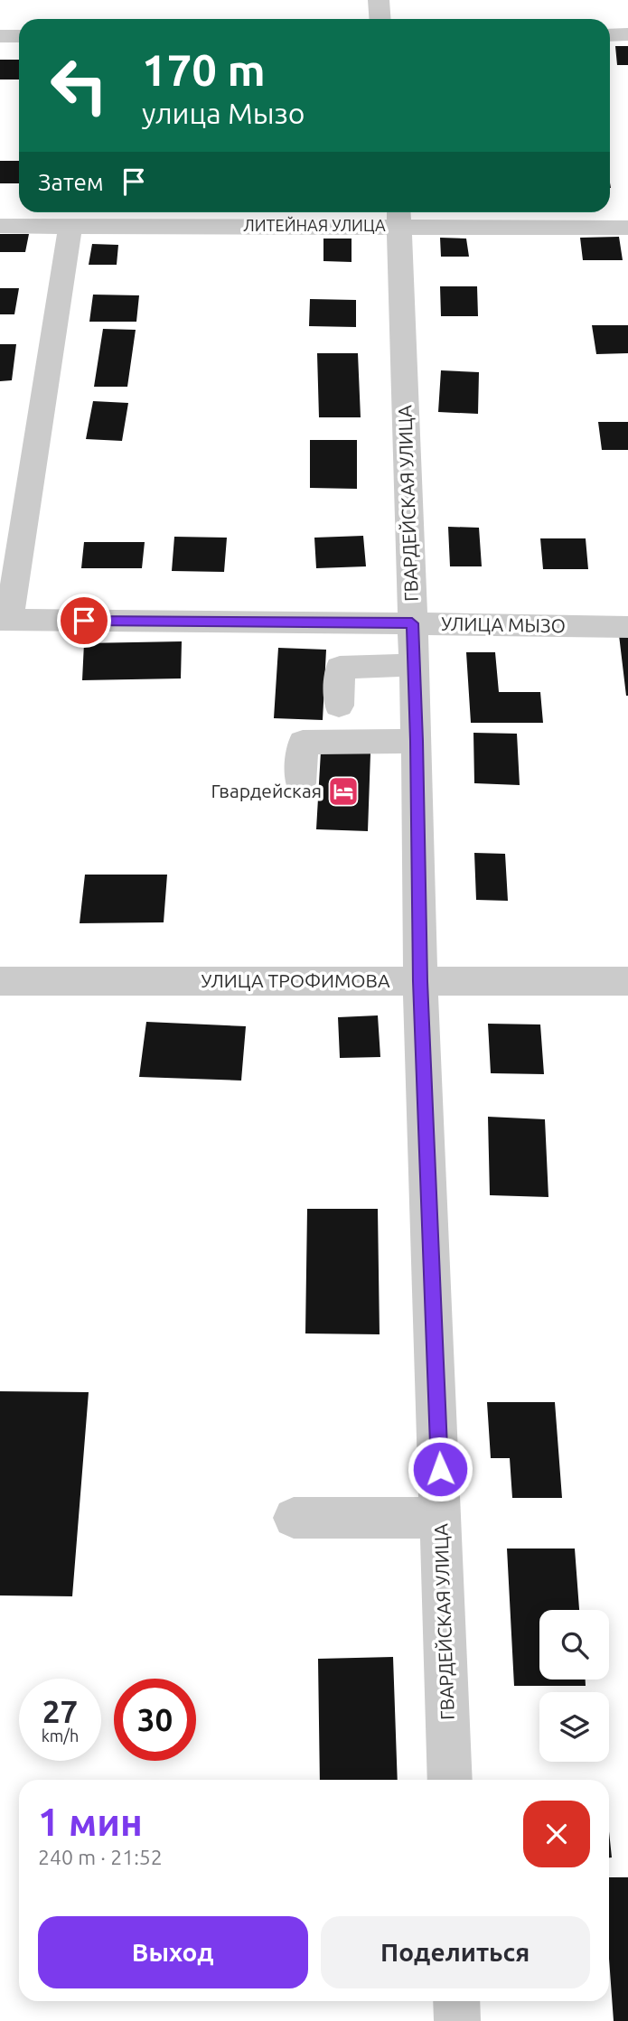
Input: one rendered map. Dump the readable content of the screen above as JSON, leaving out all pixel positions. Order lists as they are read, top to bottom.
{
  "streets": {
    "street": [
      "ЛИТЕЙНАЯ УЛИЦА",
      "ГВАРДЕЙСКАЯ УЛИЦА",
      "УЛИЦА МЫЗО",
      "УЛИЦА ТРОФИМОВА"
    ]
  },
  "crossings": [
    ["ЛИТЕЙНАЯ УЛИЦА", "ГВАРДЕЙСКАЯ УЛИЦА"],
    ["ГВАРДЕЙСКАЯ УЛИЦА", "УЛИЦА МЫЗО"],
    ["ГВАРДЕЙСКАЯ УЛИЦА", "УЛИЦА ТРОФИМОВА"]
  ],
  "places": {
    "hotel": ["Гвардейская"]
  },
  "page": {
    "turn": ["170 m", "улица Мызо"],
    "then": "Затем",
    "speed": "27 km/h",
    "limit": "30",
    "heading": ["1 мин", "240 m · 21:52"],
    "buttons": ["Выход", "Поделиться"]
  }
}
